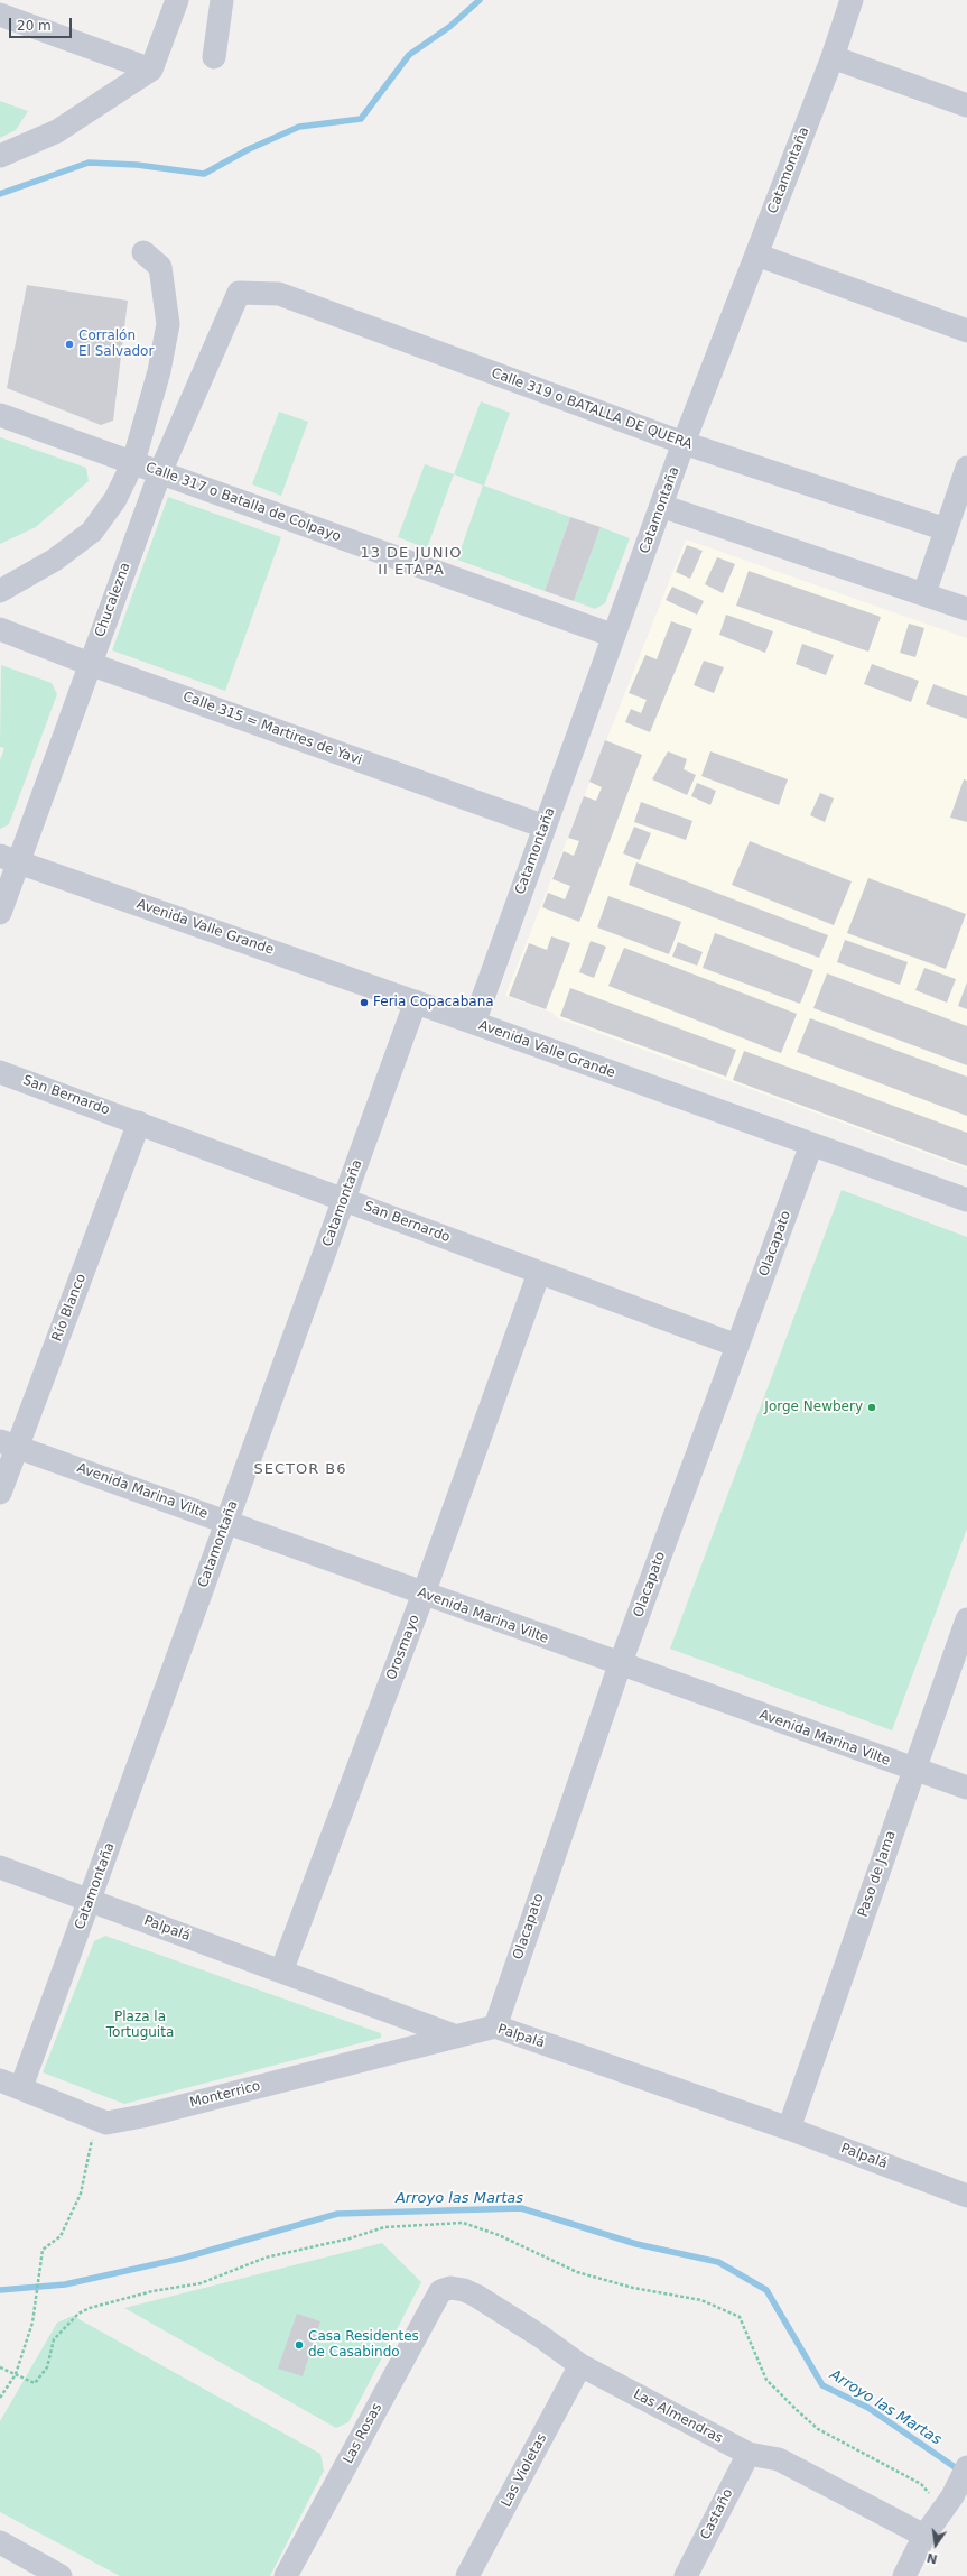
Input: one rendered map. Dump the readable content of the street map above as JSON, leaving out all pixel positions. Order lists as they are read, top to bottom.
{
  "streets": {
    "street": [
      "Catamontaña",
      "Calle 319 o BATALLA DE QUERA",
      "Calle 317 o Batalla de Colpayo",
      "Chucalezna",
      "Calle 315 = Martires de Yavi",
      "Avenida Valle Grande",
      "San Bernardo",
      "Olacapato",
      "Río Blanco",
      "Avenida Marina Vilte",
      "Orosmayo",
      "Paso de Jama",
      "Palpalá",
      "Monterrico",
      "Las Almendras",
      "Las Rosas",
      "Las Violetas",
      "Castaño"
    ]
  },
  "crossings": [
    ["Catamontaña", "Calle 319 o BATALLA DE QUERA"],
    ["Catamontaña", "Calle 317 o Batalla de Colpayo"],
    ["Catamontaña", "Calle 315 = Martires de Yavi"],
    ["Catamontaña", "Avenida Valle Grande"],
    ["Catamontaña", "San Bernardo"],
    ["Catamontaña", "Avenida Marina Vilte"],
    ["Catamontaña", "Palpalá"],
    ["Calle 319 o BATALLA DE QUERA", "Chucalezna"],
    ["Calle 317 o Batalla de Colpayo", "Chucalezna"],
    ["Chucalezna", "Calle 315 = Martires de Yavi"],
    ["Chucalezna", "Avenida Valle Grande"],
    ["Avenida Valle Grande", "Olacapato"],
    ["San Bernardo", "Olacapato"],
    ["San Bernardo", "Río Blanco"],
    ["San Bernardo", "Orosmayo"],
    ["Olacapato", "Avenida Marina Vilte"],
    ["Olacapato", "Palpalá"],
    ["Río Blanco", "Avenida Marina Vilte"],
    ["Avenida Marina Vilte", "Orosmayo"],
    ["Avenida Marina Vilte", "Paso de Jama"],
    ["Orosmayo", "Palpalá"],
    ["Paso de Jama", "Palpalá"],
    ["Palpalá", "Monterrico"],
    ["Las Almendras", "Las Rosas"],
    ["Las Almendras", "Las Violetas"],
    ["Las Almendras", "Castaño"]
  ],
  "districts": ["13 DE JUNIO II ETAPA", "SECTOR B6"],
  "water": ["Arroyo las Martas"],
  "parks": ["Plaza la Tortuguita"],
  "places": [
    "Corralón El Salvador",
    "Feria Copacabana",
    "Jorge Newbery",
    "Casa Residentes de Casabindo"
  ],
  "scale_bar": "20 m",
  "north": "bottom"
}
